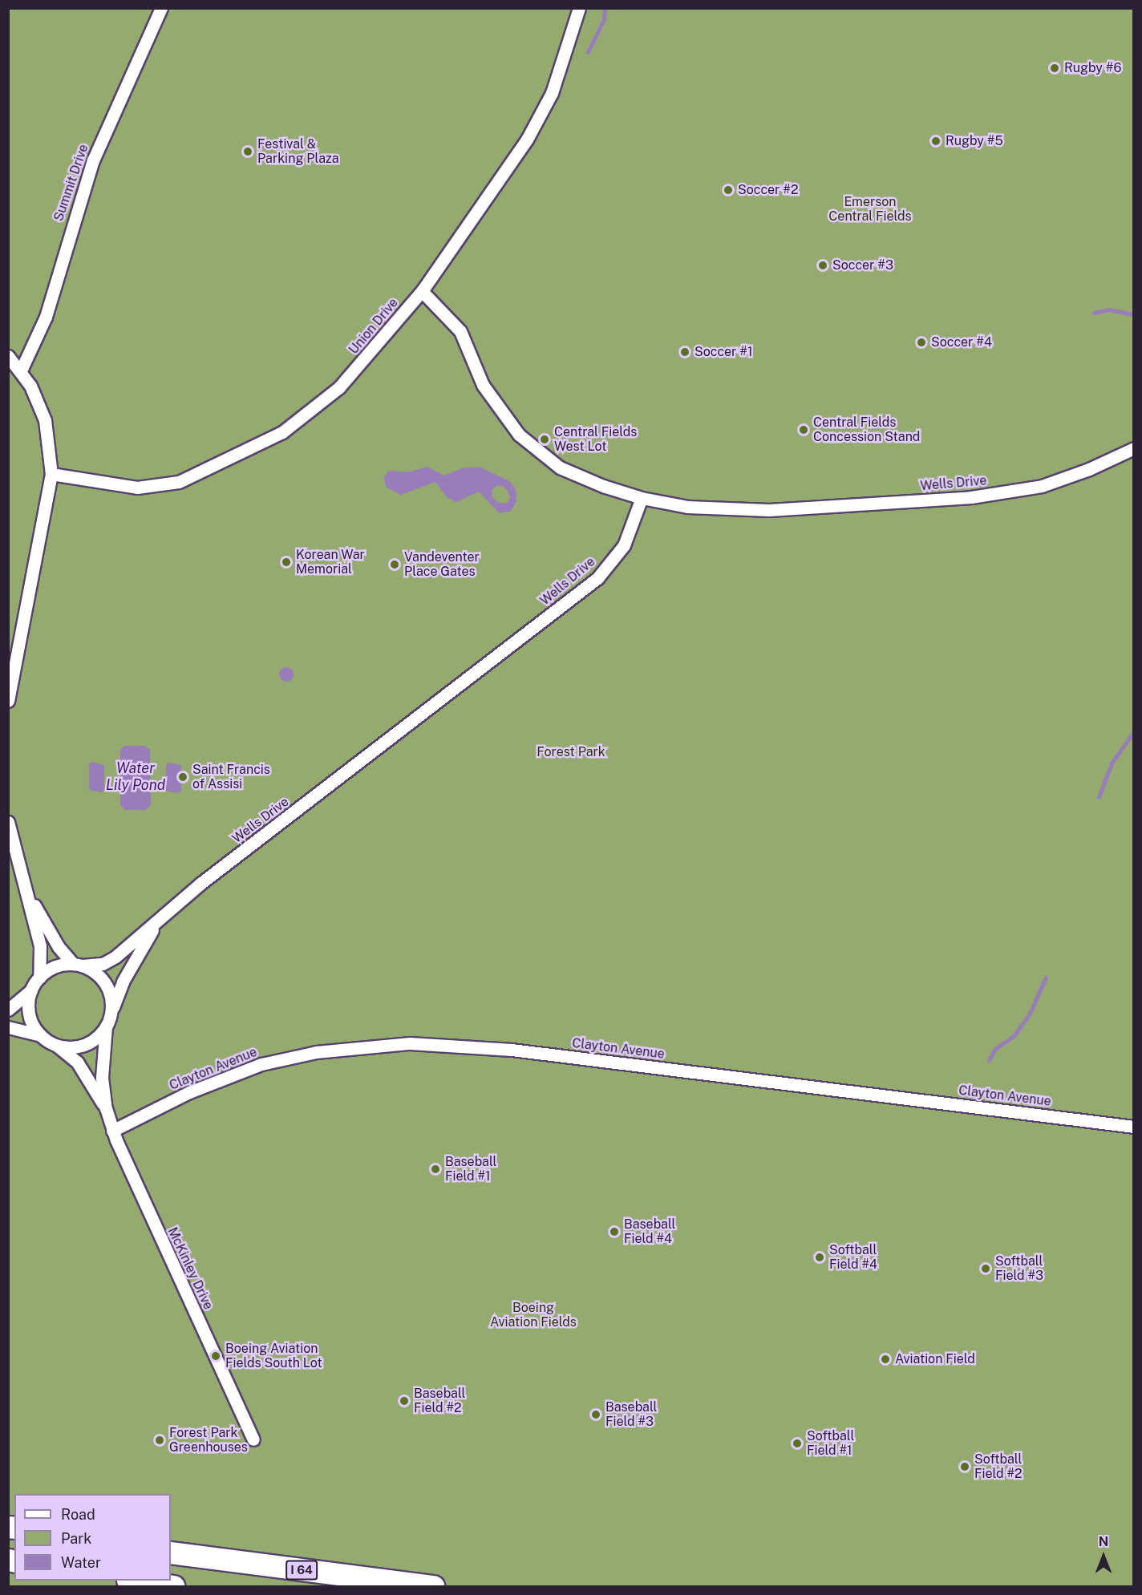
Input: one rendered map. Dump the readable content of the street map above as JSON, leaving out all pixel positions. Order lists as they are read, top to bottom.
{
  "streets": {
    "highway": ["I 64"],
    "street": [
      "Summit Drive",
      "Union Drive",
      "Wells Drive",
      "Clayton Avenue",
      "McKinley Drive"
    ]
  },
  "crossings": [
    ["Wells Drive", "McKinley Drive"],
    ["Clayton Avenue", "McKinley Drive"]
  ],
  "water": ["Water Lily Pond"],
  "parks": ["Emerson Central Fields", "Forest Park", "Boeing Aviation Fields"],
  "places": [
    "Rugby #6",
    "Rugby #5",
    "Festival & Parking Plaza",
    "Soccer #2",
    "Soccer #3",
    "Soccer #4",
    "Soccer #1",
    "Central Fields Concession Stand",
    "Central Fields West Lot",
    "Korean War Memorial",
    "Vandeventer Place Gates",
    "Saint Francis of Assisi",
    "Baseball Field #1",
    "Baseball Field #4",
    "Softball Field #4",
    "Softball Field #3",
    "Boeing Aviation Fields South Lot",
    "Aviation Field",
    "Baseball Field #2",
    "Baseball Field #3",
    "Forest Park Greenhouses",
    "Softball Field #1",
    "Softball Field #2"
  ],
  "legend": ["Road", "Park", "Water"],
  "north": "top"
}
